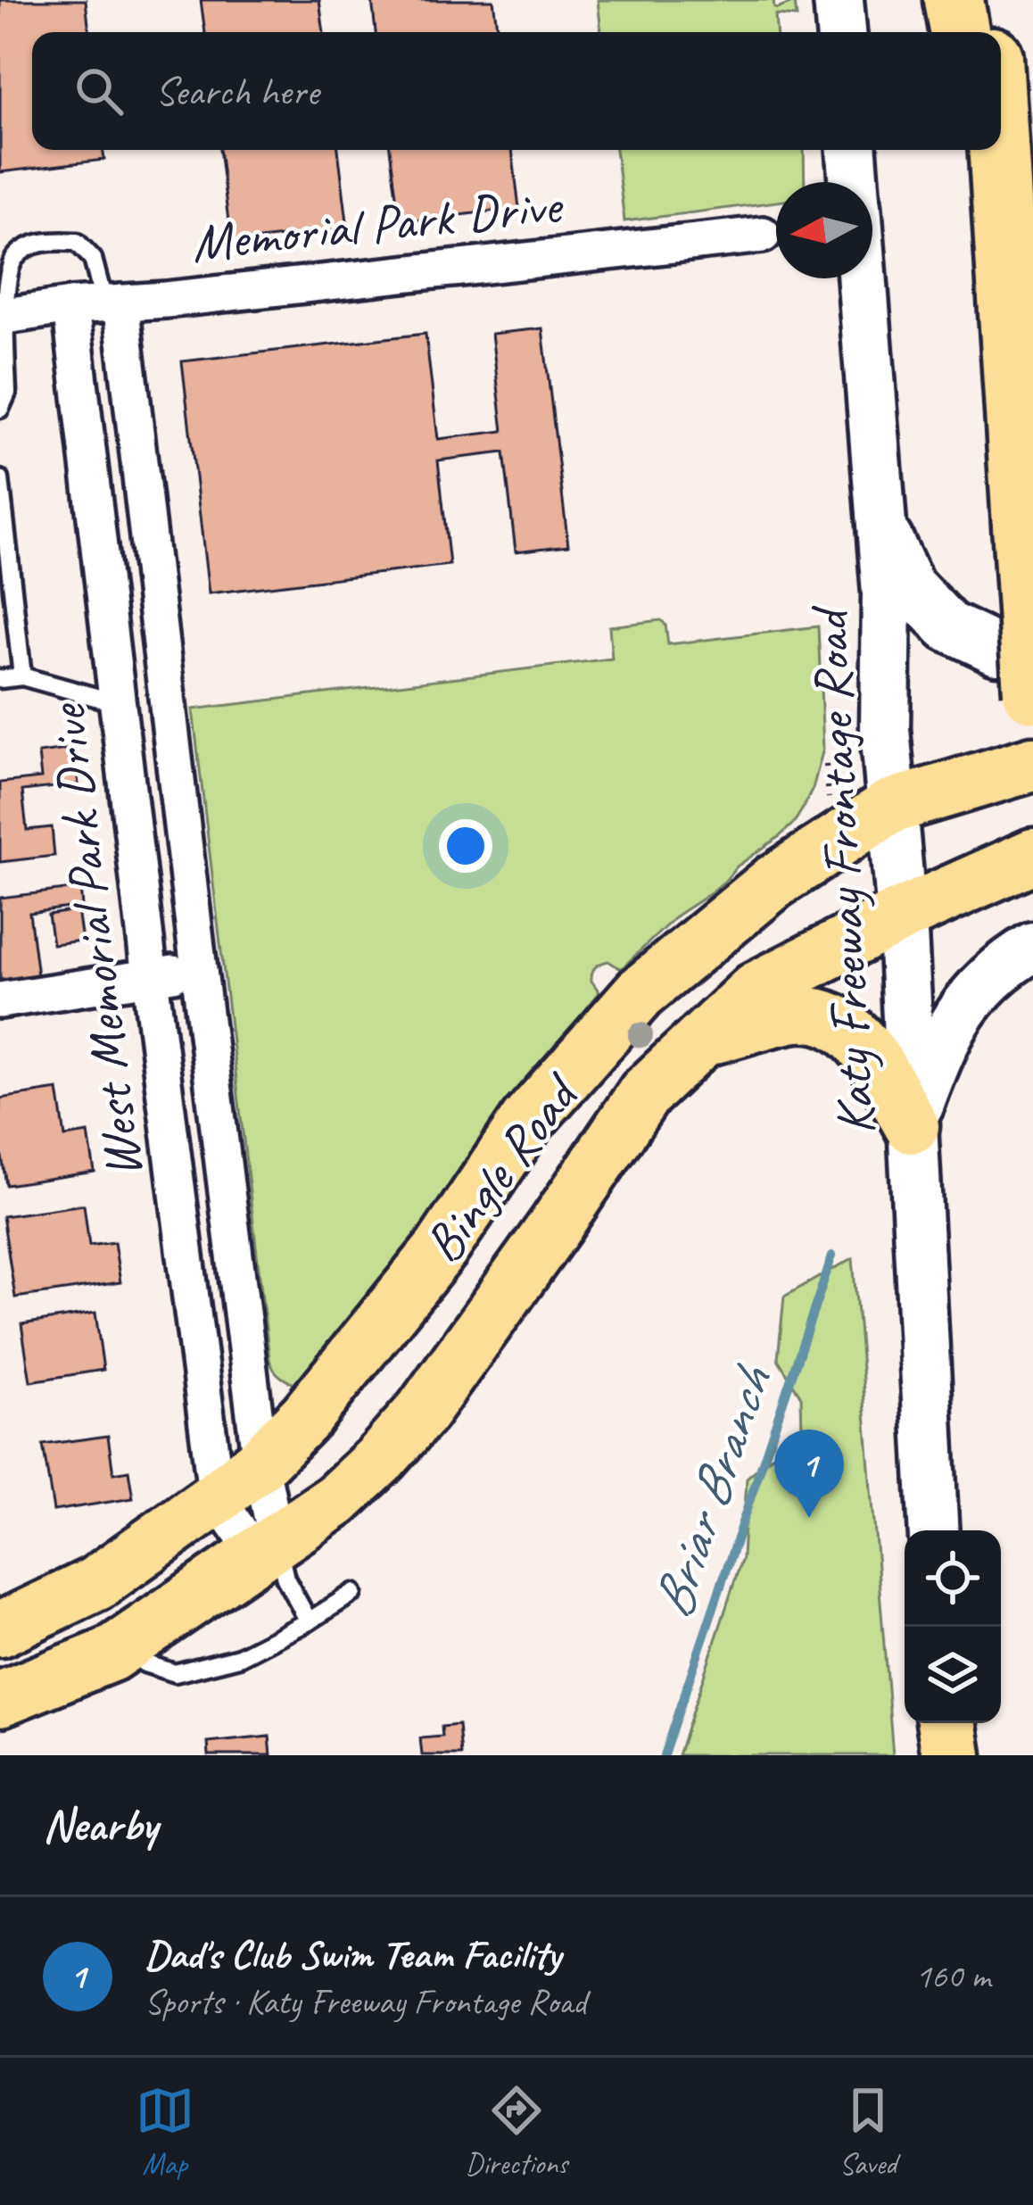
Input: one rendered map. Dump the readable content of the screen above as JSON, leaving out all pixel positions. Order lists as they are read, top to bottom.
{
  "streets": {
    "main road": ["Katy Freeway Frontage Road", "Bingle Road"],
    "street": ["Memorial Park Drive", "West Memorial Park Drive"]
  },
  "crossings": [
    ["Memorial Park Drive", "West Memorial Park Drive"],
    ["Katy Freeway Frontage Road", "Bingle Road"],
    ["West Memorial Park Drive", "Bingle Road"]
  ],
  "water": ["Briar Branch"],
  "north": "left",
  "page": {
    "search": "Search here",
    "pins": "1",
    "heading": "Nearby",
    "list": [
      {
        "mark": "1",
        "name": "Dad's Club Swim Team Facility",
        "note": "Sports · Katy Freeway Frontage Road",
        "value": "160 m"
      }
    ],
    "nav": ["Map", "Directions", "Saved"]
  }
}
